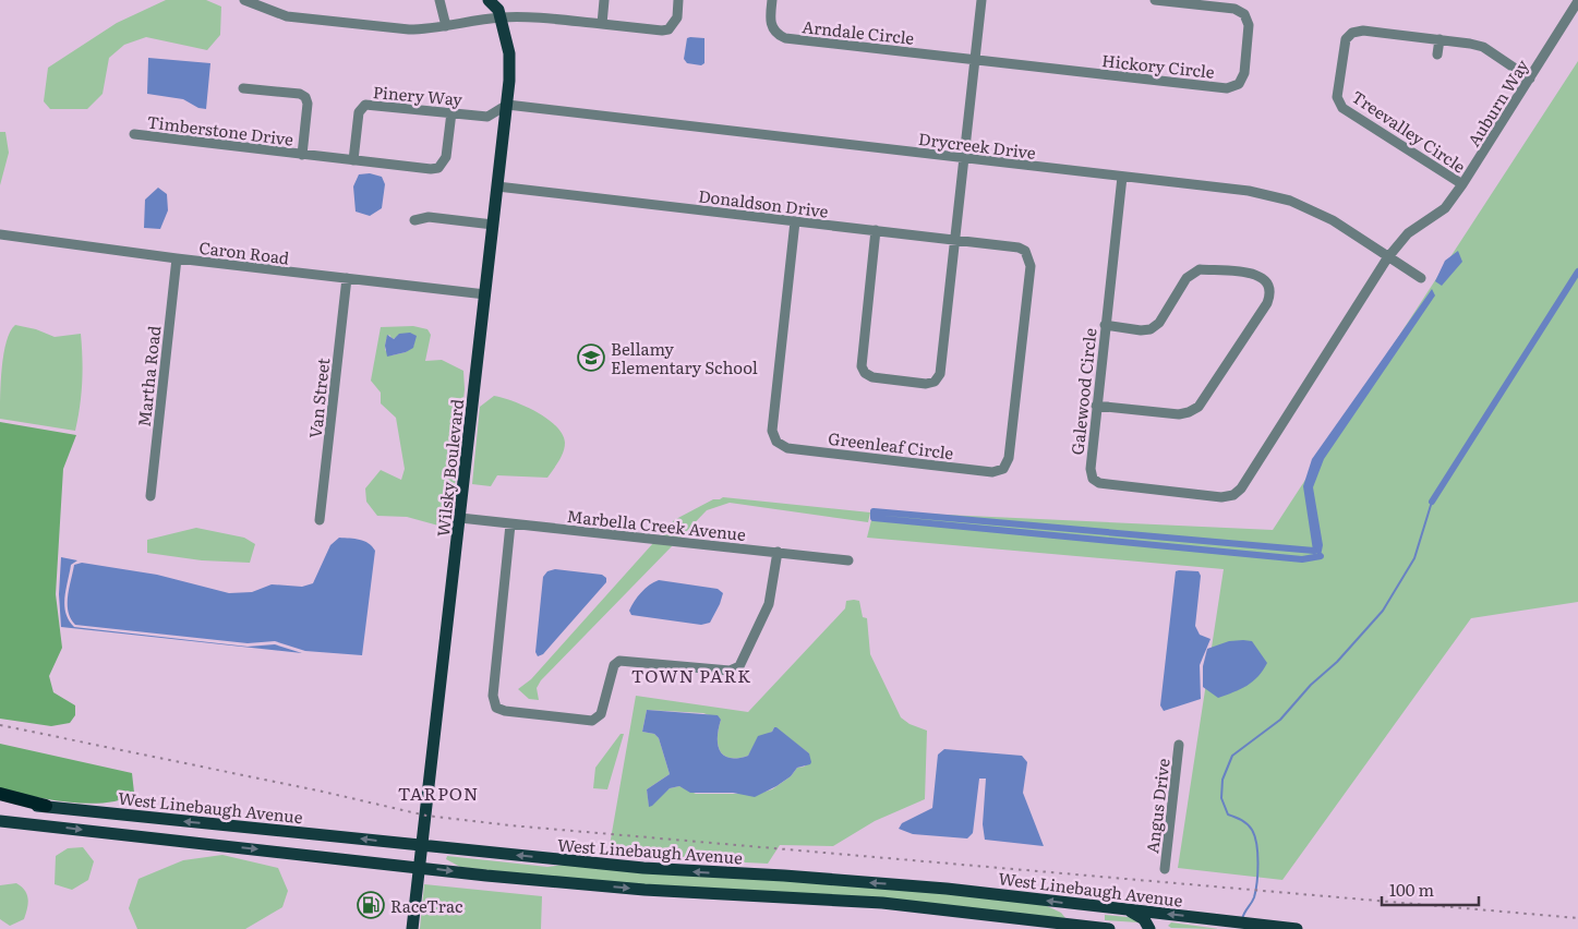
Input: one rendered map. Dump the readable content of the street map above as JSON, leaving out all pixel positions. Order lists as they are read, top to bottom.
{
  "streets": {
    "main road": ["Wilsky Boulevard", "West Linebaugh Avenue"],
    "street": [
      "Arndale Circle",
      "Hickory Circle",
      "Pinery Way",
      "Auburn Way",
      "Timberstone Drive",
      "Treevalley Circle",
      "Drycreek Drive",
      "Donaldson Drive",
      "Caron Road",
      "Martha Road",
      "Galewood Circle",
      "Van Street",
      "Greenleaf Circle",
      "Marbella Creek Avenue",
      "Angus Drive"
    ]
  },
  "crossings": [
    ["Arndale Circle", "Hickory Circle"],
    ["Pinery Way", "Drycreek Drive"],
    ["Pinery Way", "Wilsky Boulevard"],
    ["Auburn Way", "Treevalley Circle"],
    ["Auburn Way", "Drycreek Drive"],
    ["Auburn Way", "Galewood Circle"],
    ["Drycreek Drive", "Galewood Circle"],
    ["Drycreek Drive", "Wilsky Boulevard"],
    ["Donaldson Drive", "Greenleaf Circle"],
    ["Donaldson Drive", "Wilsky Boulevard"],
    ["Caron Road", "Martha Road"],
    ["Caron Road", "Van Street"],
    ["Caron Road", "Wilsky Boulevard"],
    ["Wilsky Boulevard", "Marbella Creek Avenue"],
    ["Wilsky Boulevard", "West Linebaugh Avenue"]
  ],
  "districts": ["TOWN PARK", "TARPON"],
  "places": {
    "school or university": ["Bellamy Elementary School"],
    "fuel station": ["RaceTrac"]
  },
  "scale_bar": "100 m"
}
